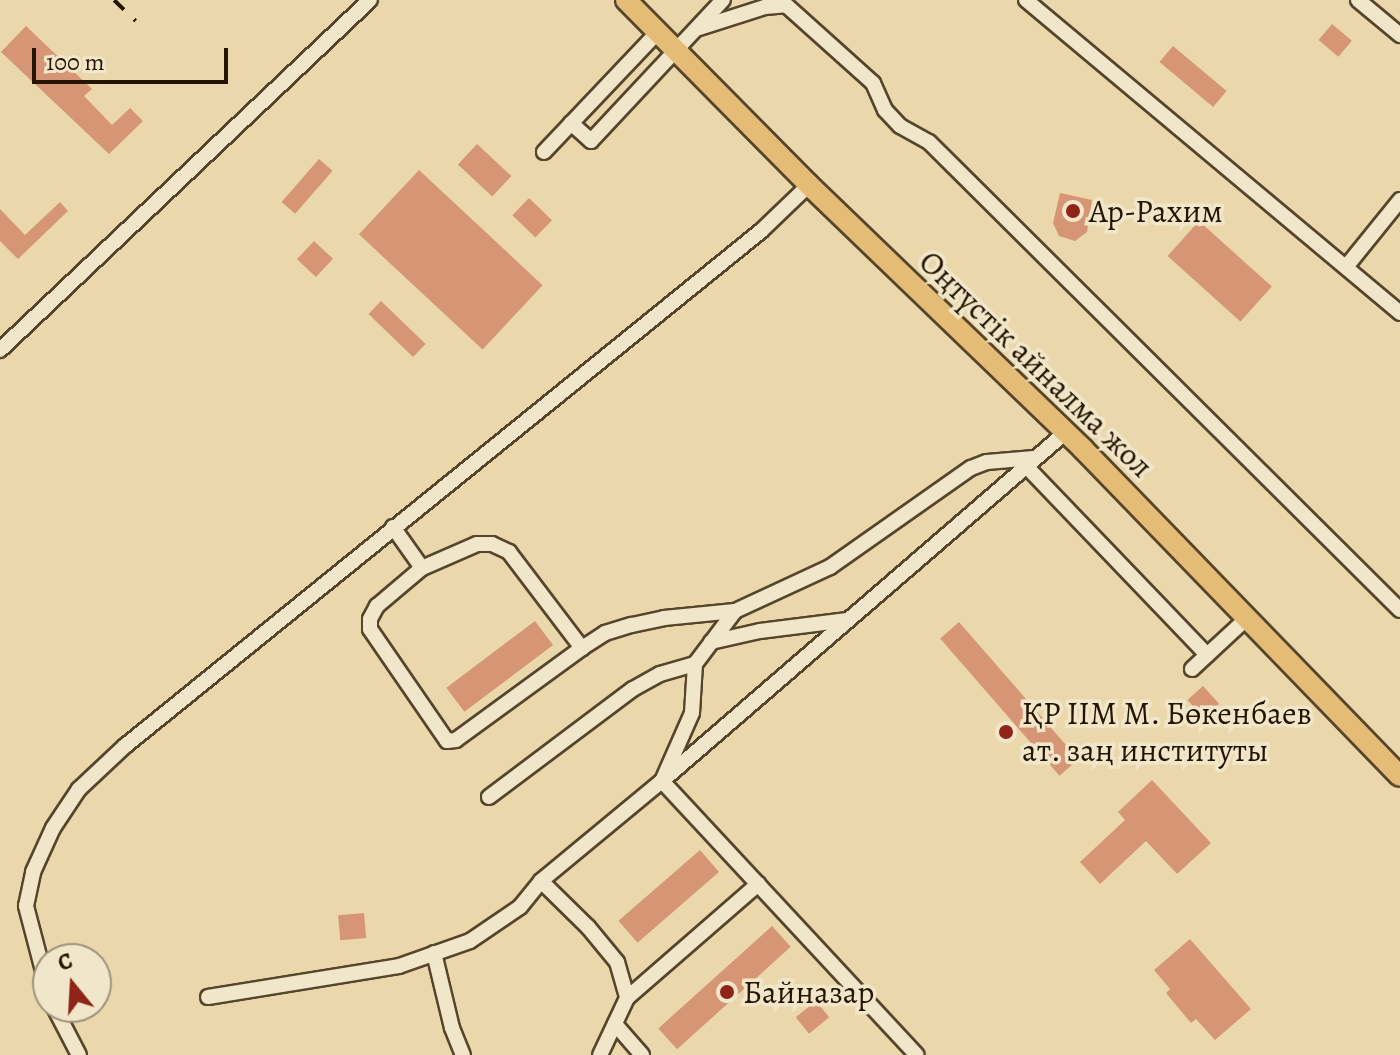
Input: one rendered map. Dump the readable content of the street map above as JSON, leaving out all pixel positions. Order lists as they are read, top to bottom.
{
  "streets": {
    "highway": ["Оңтүстік айналма жол"]
  },
  "places": ["Ар-Рахим", "ҚР ІІМ М. Бөкенбаев ат. заң институты", "Байназар"],
  "scale_bar": "100 m",
  "north": "top"
}
